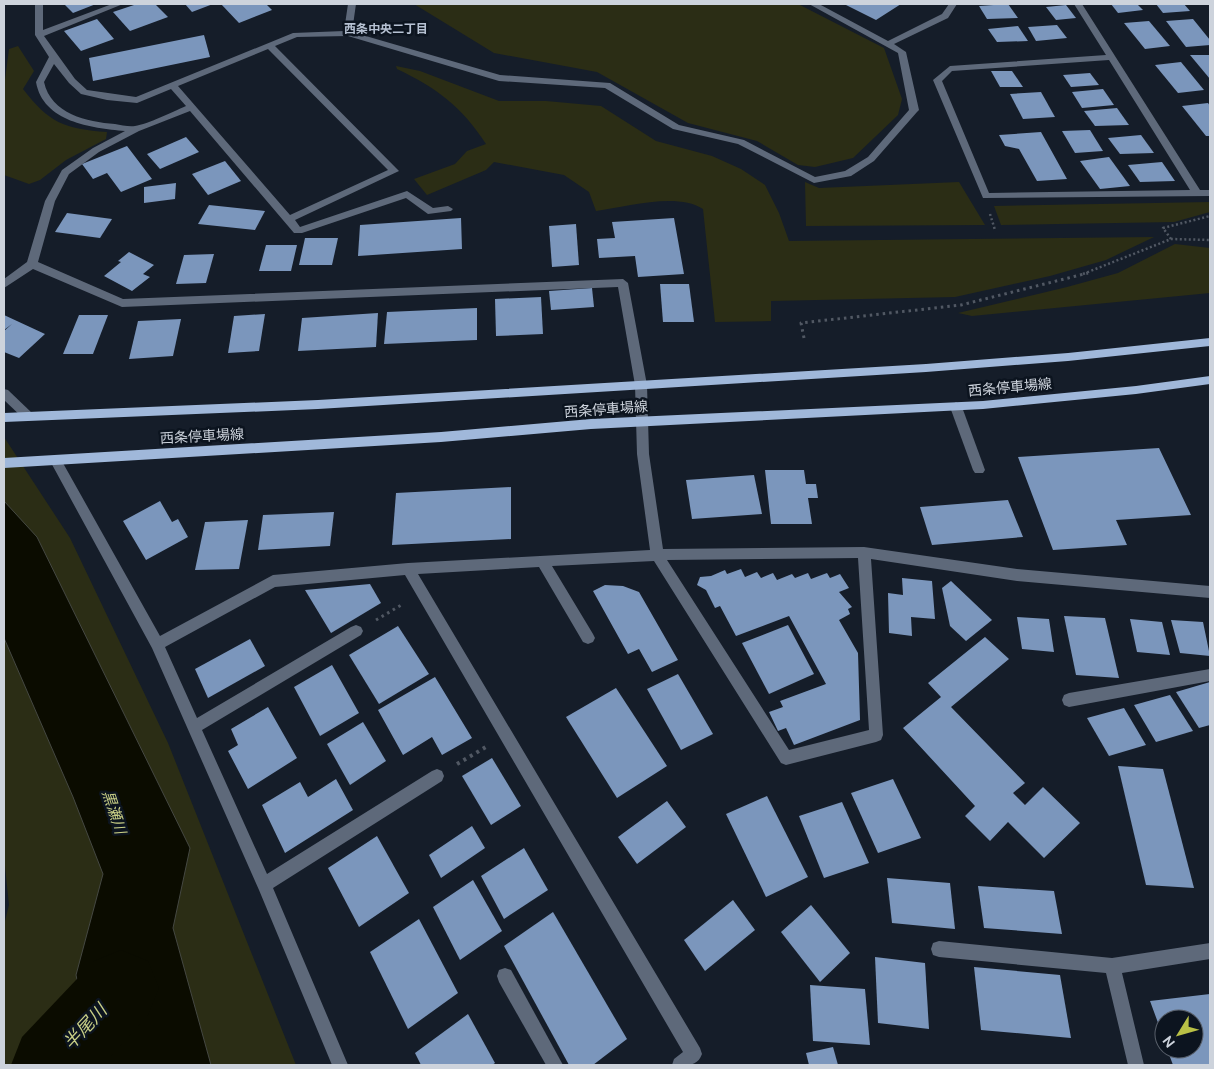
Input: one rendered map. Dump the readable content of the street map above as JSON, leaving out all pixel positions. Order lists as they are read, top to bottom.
{
  "streets": {
    "main road": ["西条停車場線"]
  },
  "districts": ["西条中央二丁目"],
  "water": ["黒瀬川", "半尾川"],
  "north": "bottom left"
}
